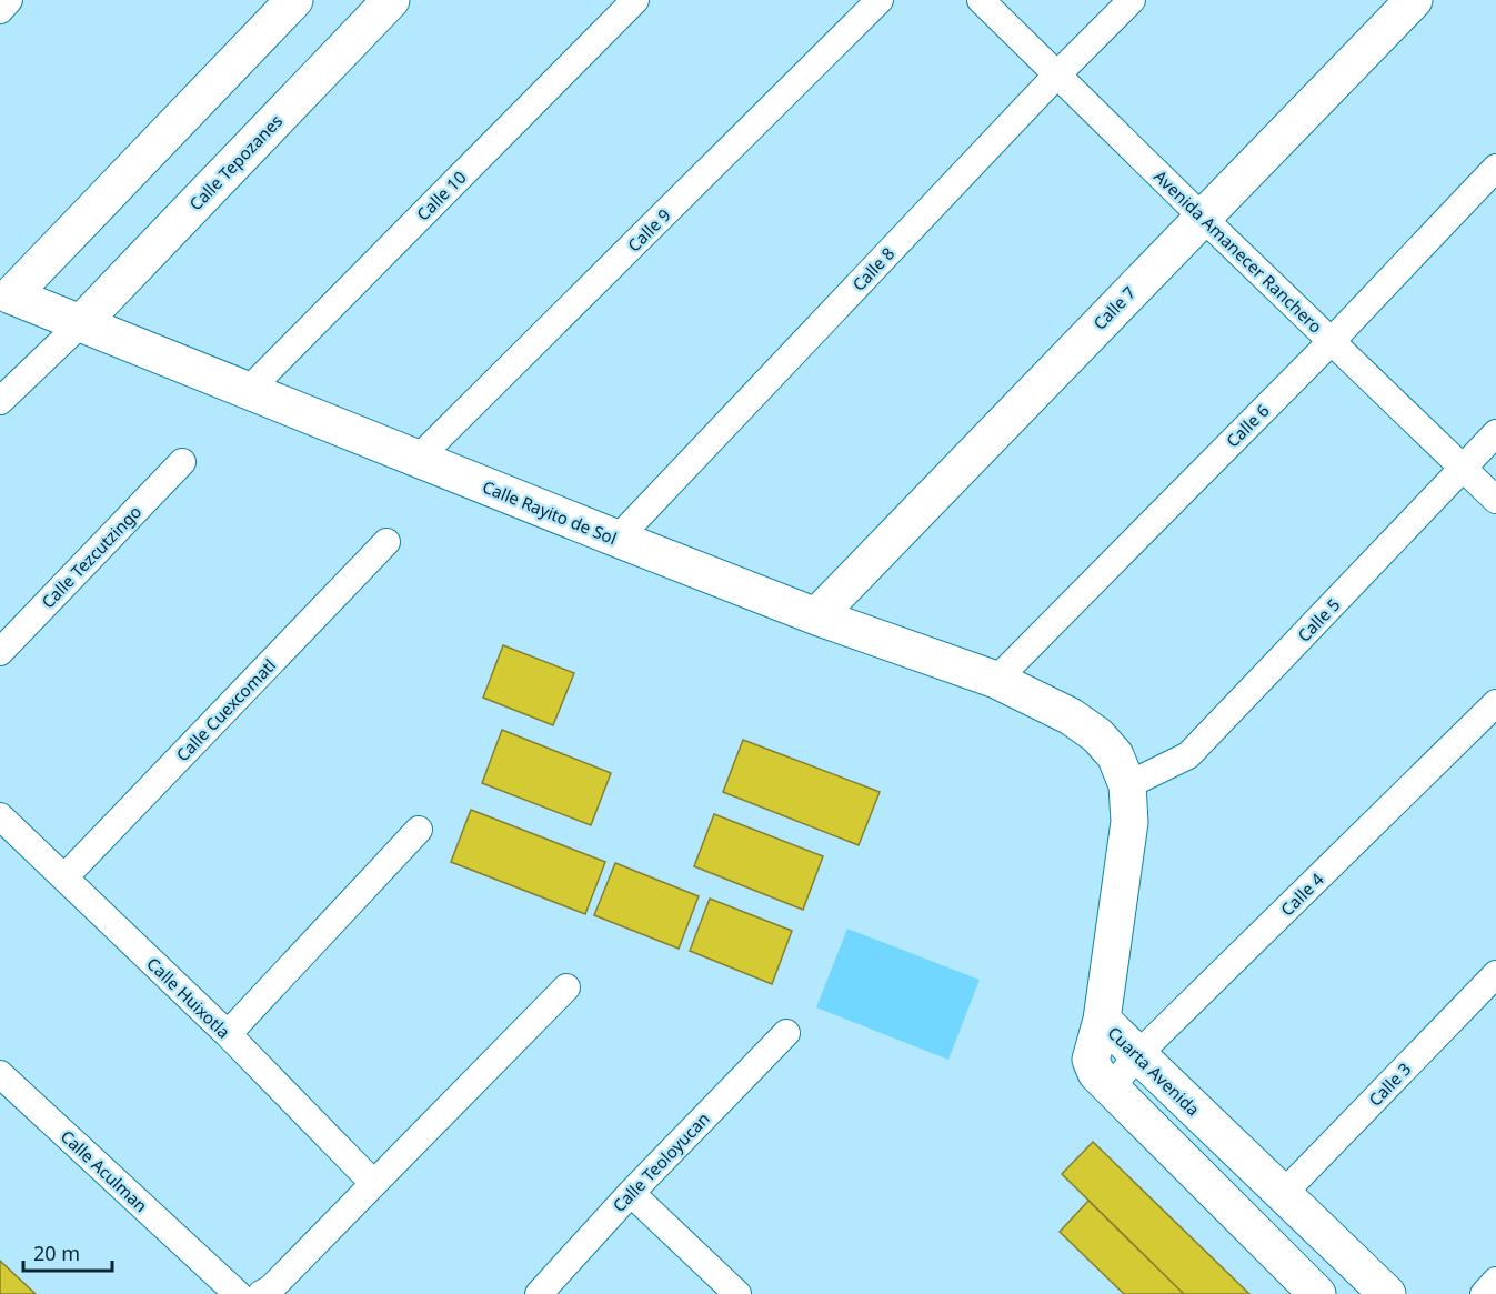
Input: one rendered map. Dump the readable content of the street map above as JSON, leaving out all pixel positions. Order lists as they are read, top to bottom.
{
  "streets": {
    "main road": [
      "Calle Tepozanes",
      "Calle 7",
      "Calle Rayito de Sol",
      "Cuarta Avenida"
    ],
    "street": [
      "Calle 10",
      "Calle 9",
      "Avenida Amanecer Ranchero",
      "Calle 8",
      "Calle 6",
      "Calle Tezcutzingo",
      "Calle 5",
      "Calle Cuexcomatl",
      "Calle 4",
      "Calle Huixotla",
      "Calle 3",
      "Calle Teoloyucan",
      "Calle Aculman"
    ]
  },
  "crossings": [
    ["Calle Tepozanes", "Calle Rayito de Sol"],
    ["Calle 10", "Calle Rayito de Sol"],
    ["Calle 9", "Calle Rayito de Sol"],
    ["Avenida Amanecer Ranchero", "Calle 8"],
    ["Avenida Amanecer Ranchero", "Calle 7"],
    ["Avenida Amanecer Ranchero", "Calle 6"],
    ["Avenida Amanecer Ranchero", "Calle 5"],
    ["Calle 8", "Calle Rayito de Sol"],
    ["Calle 7", "Calle Rayito de Sol"],
    ["Calle 6", "Calle Rayito de Sol"],
    ["Calle Rayito de Sol", "Calle 5"],
    ["Calle Rayito de Sol", "Cuarta Avenida"],
    ["Calle Cuexcomatl", "Calle Huixotla"],
    ["Calle 4", "Cuarta Avenida"],
    ["Cuarta Avenida", "Calle 3"]
  ],
  "scale_bar": "20 m"
}
